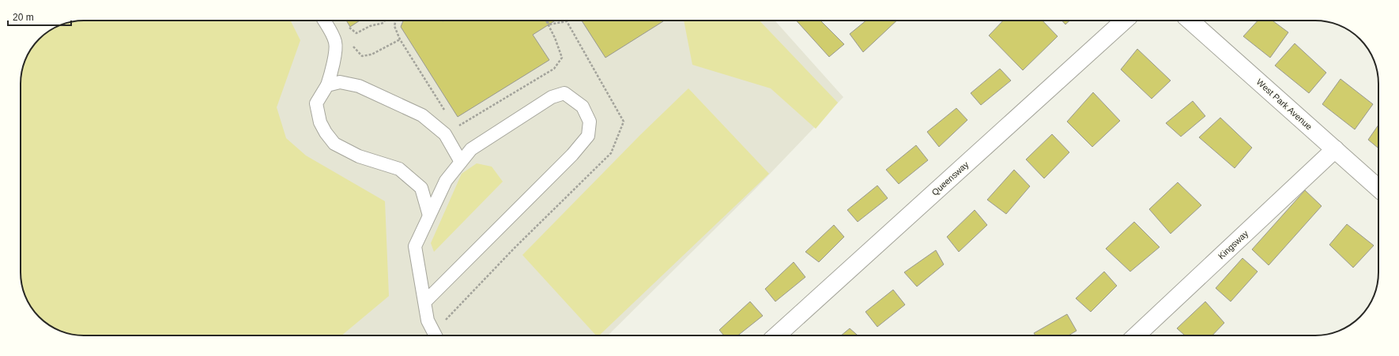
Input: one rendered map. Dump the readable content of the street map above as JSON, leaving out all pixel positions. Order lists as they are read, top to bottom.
{
  "streets": {
    "street": ["West Park Avenue", "Queensway", "Kingsway"]
  },
  "crossings": [
    ["West Park Avenue", "Kingsway"]
  ],
  "scale_bar": "20 m"
}
